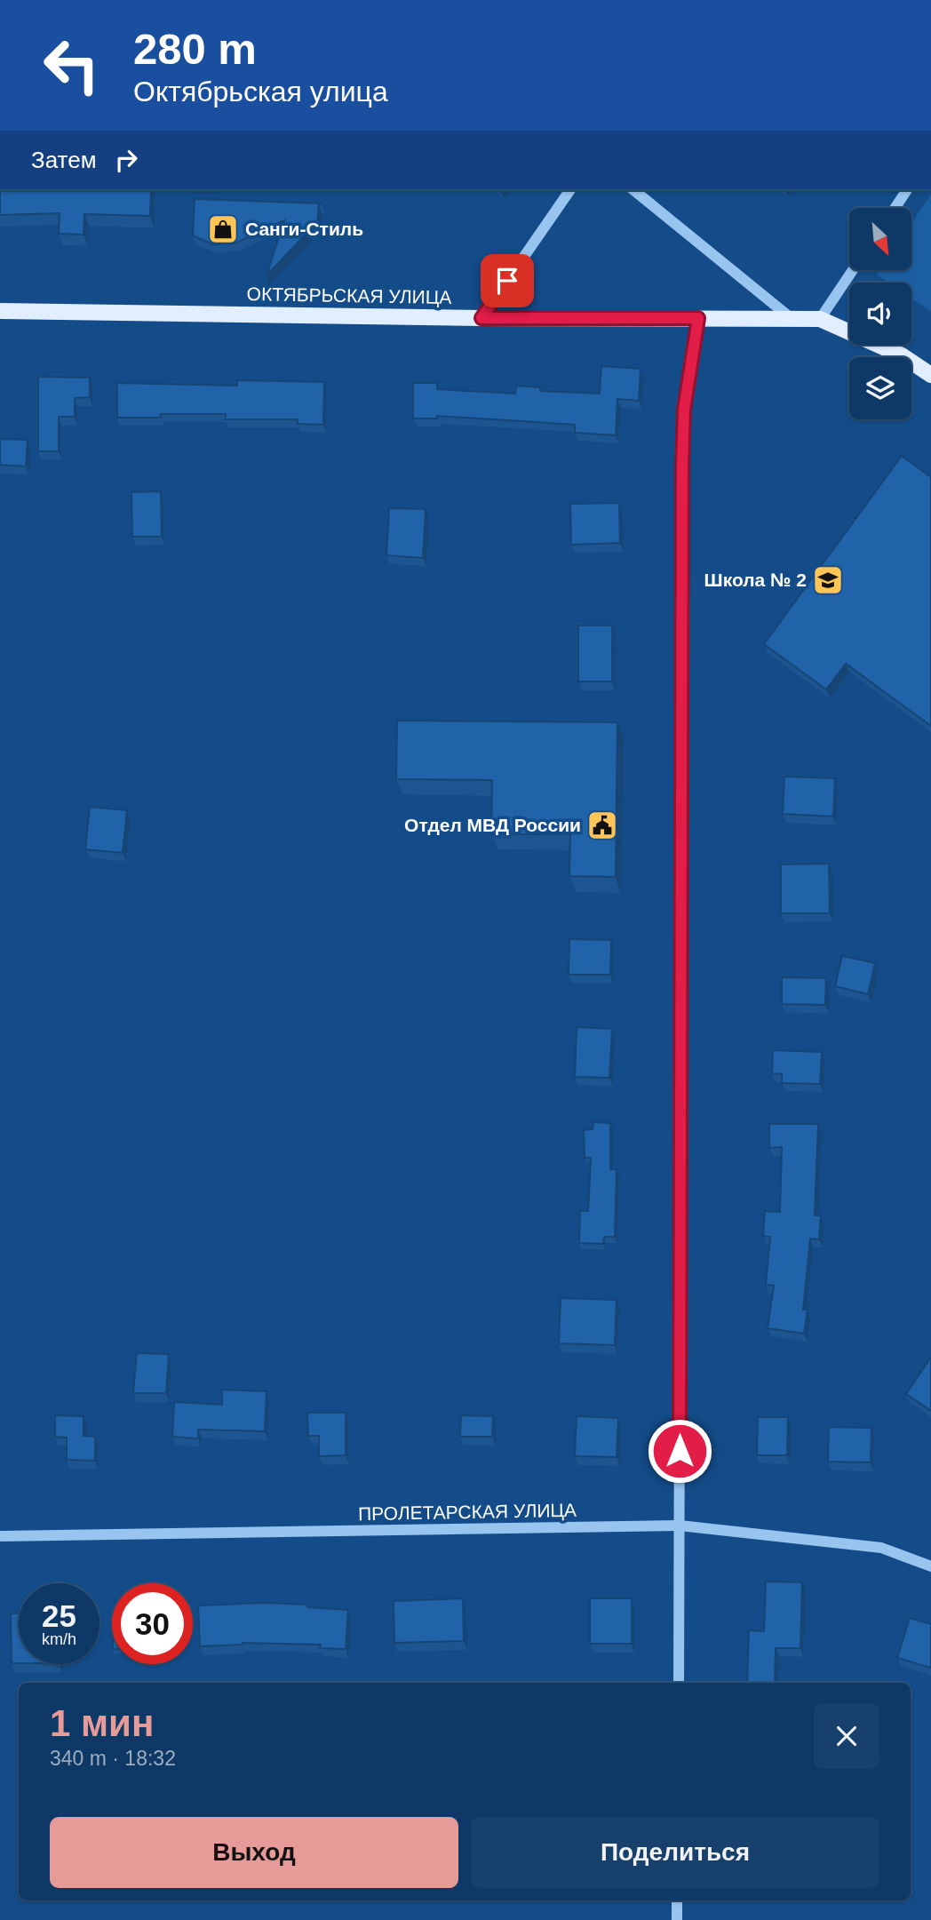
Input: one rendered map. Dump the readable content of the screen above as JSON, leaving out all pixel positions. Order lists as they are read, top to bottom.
{
  "streets": {
    "main road": ["ОКТЯБРЬСКАЯ УЛИЦА"],
    "street": ["ПРОЛЕТАРСКАЯ УЛИЦА"]
  },
  "places": {
    "shop": ["Санги-Стиль"],
    "school or university": ["Школа № 2"],
    "public building": ["Отдел МВД России"]
  },
  "north": "bottom right",
  "page": {
    "turn": ["280 m", "Октябрьская улица"],
    "then": "Затем",
    "speed": "25 km/h",
    "limit": "30",
    "heading": ["1 мин", "340 m · 18:32"],
    "buttons": ["Выход", "Поделиться"]
  }
}
